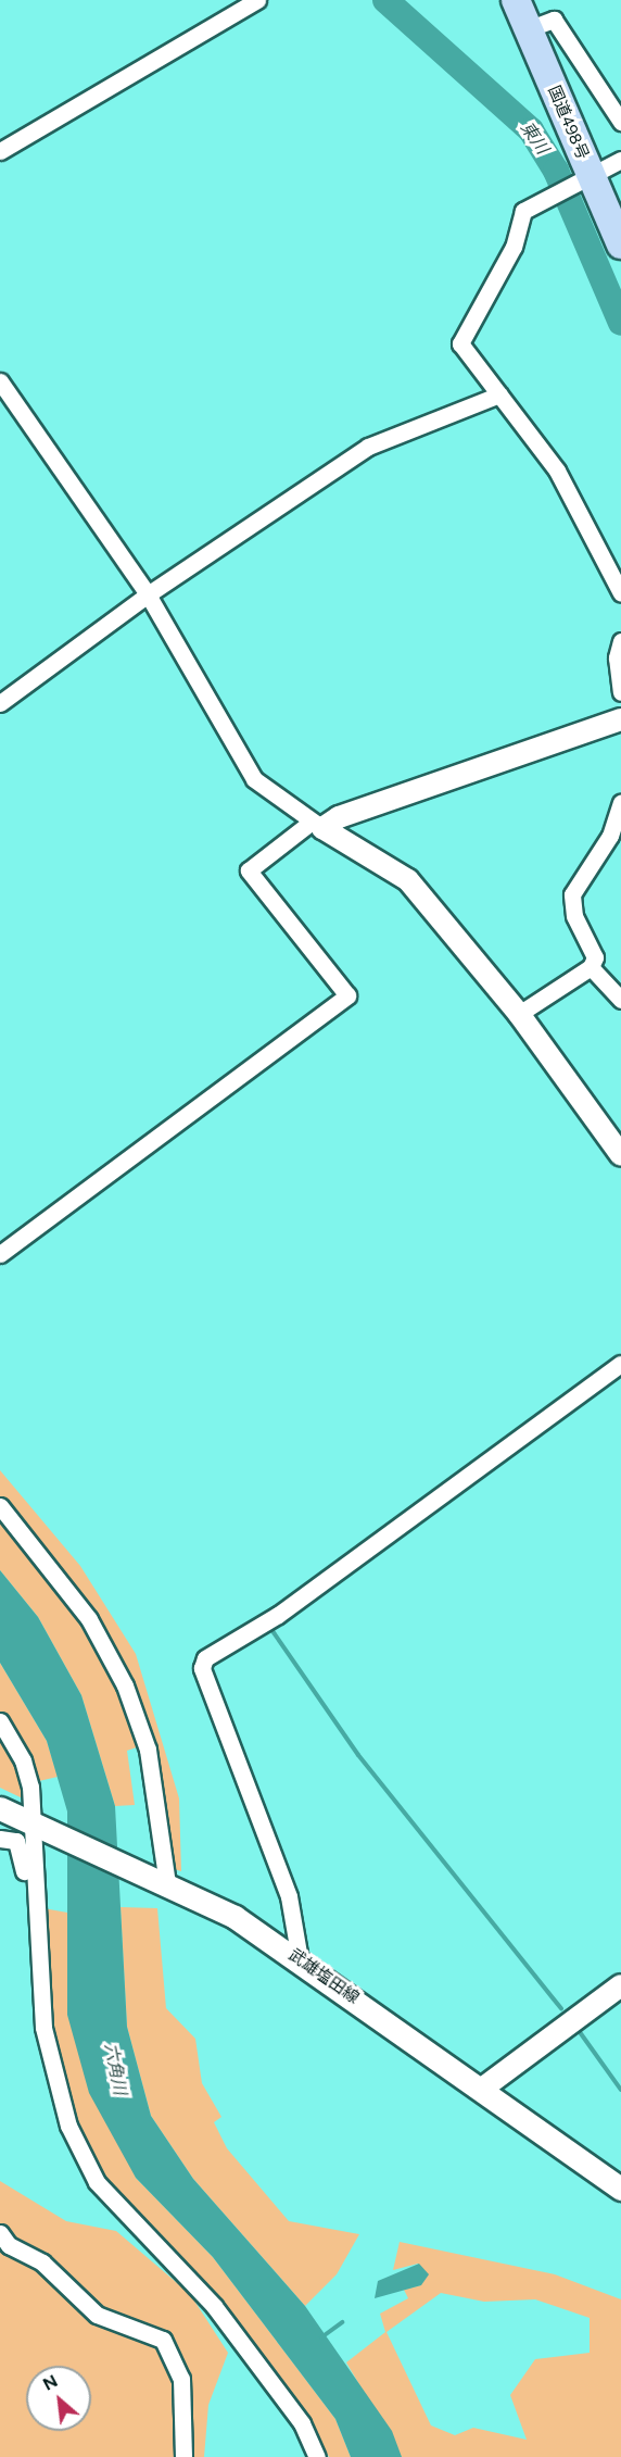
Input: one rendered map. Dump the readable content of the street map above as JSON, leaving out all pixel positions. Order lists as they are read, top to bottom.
{
  "streets": {
    "highway": ["国道498号"],
    "main road": ["武雄塩田線"]
  },
  "water": ["東川", "六角川"],
  "north": "top left"
}
